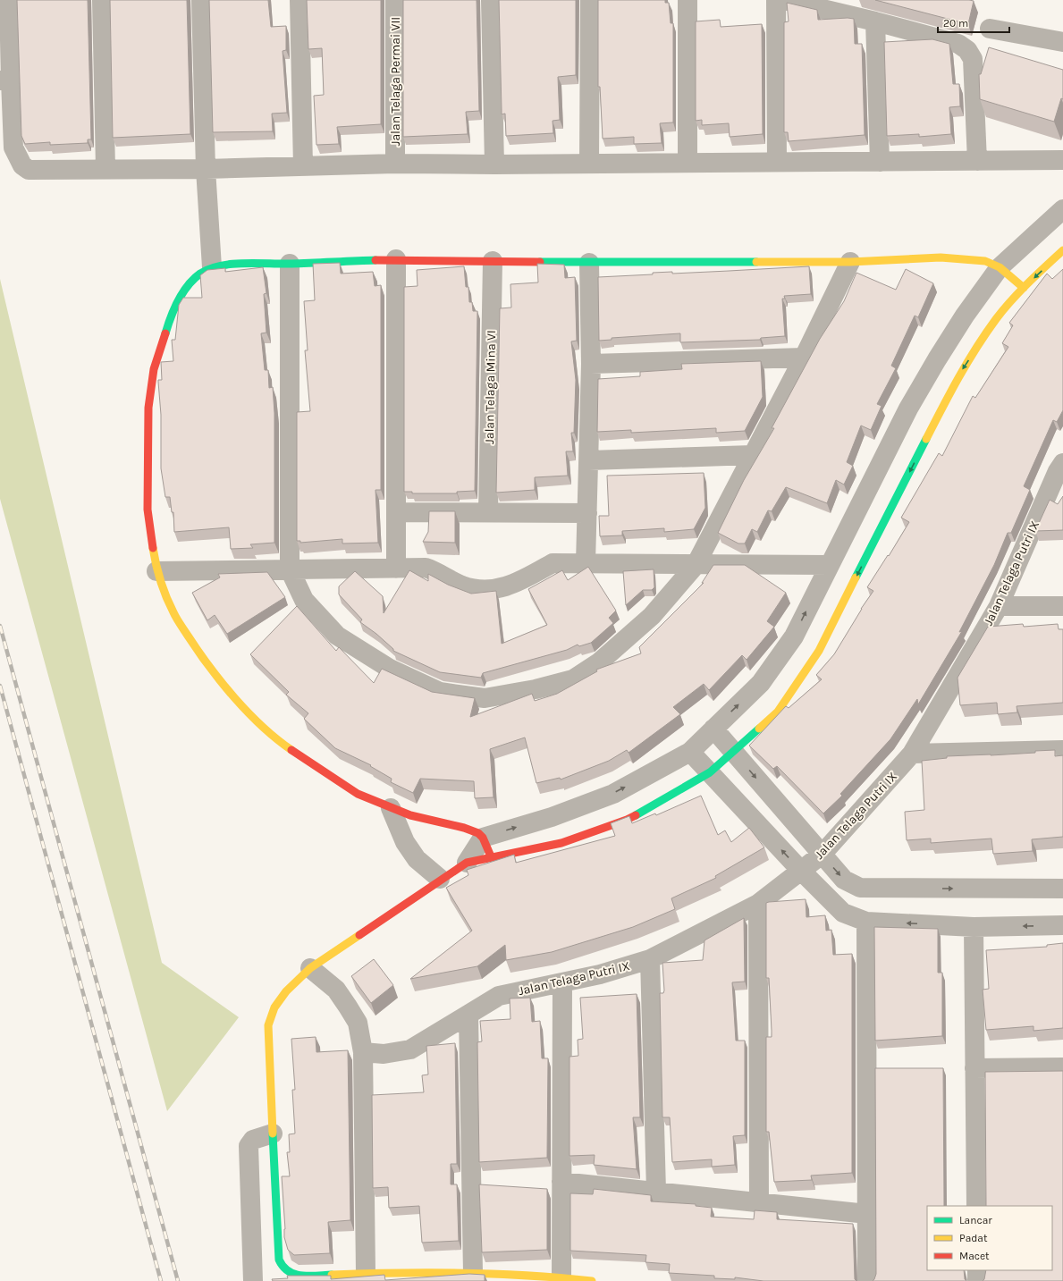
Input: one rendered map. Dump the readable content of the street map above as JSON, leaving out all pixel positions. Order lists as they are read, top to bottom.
{
  "streets": {
    "street": ["Jalan Telaga Permai VII", "Jalan Telaga Mina VI", "Jalan Telaga Putri IX"]
  },
  "legend": ["Lancar", "Padat", "Macet"],
  "scale_bar": "20 m"
}
